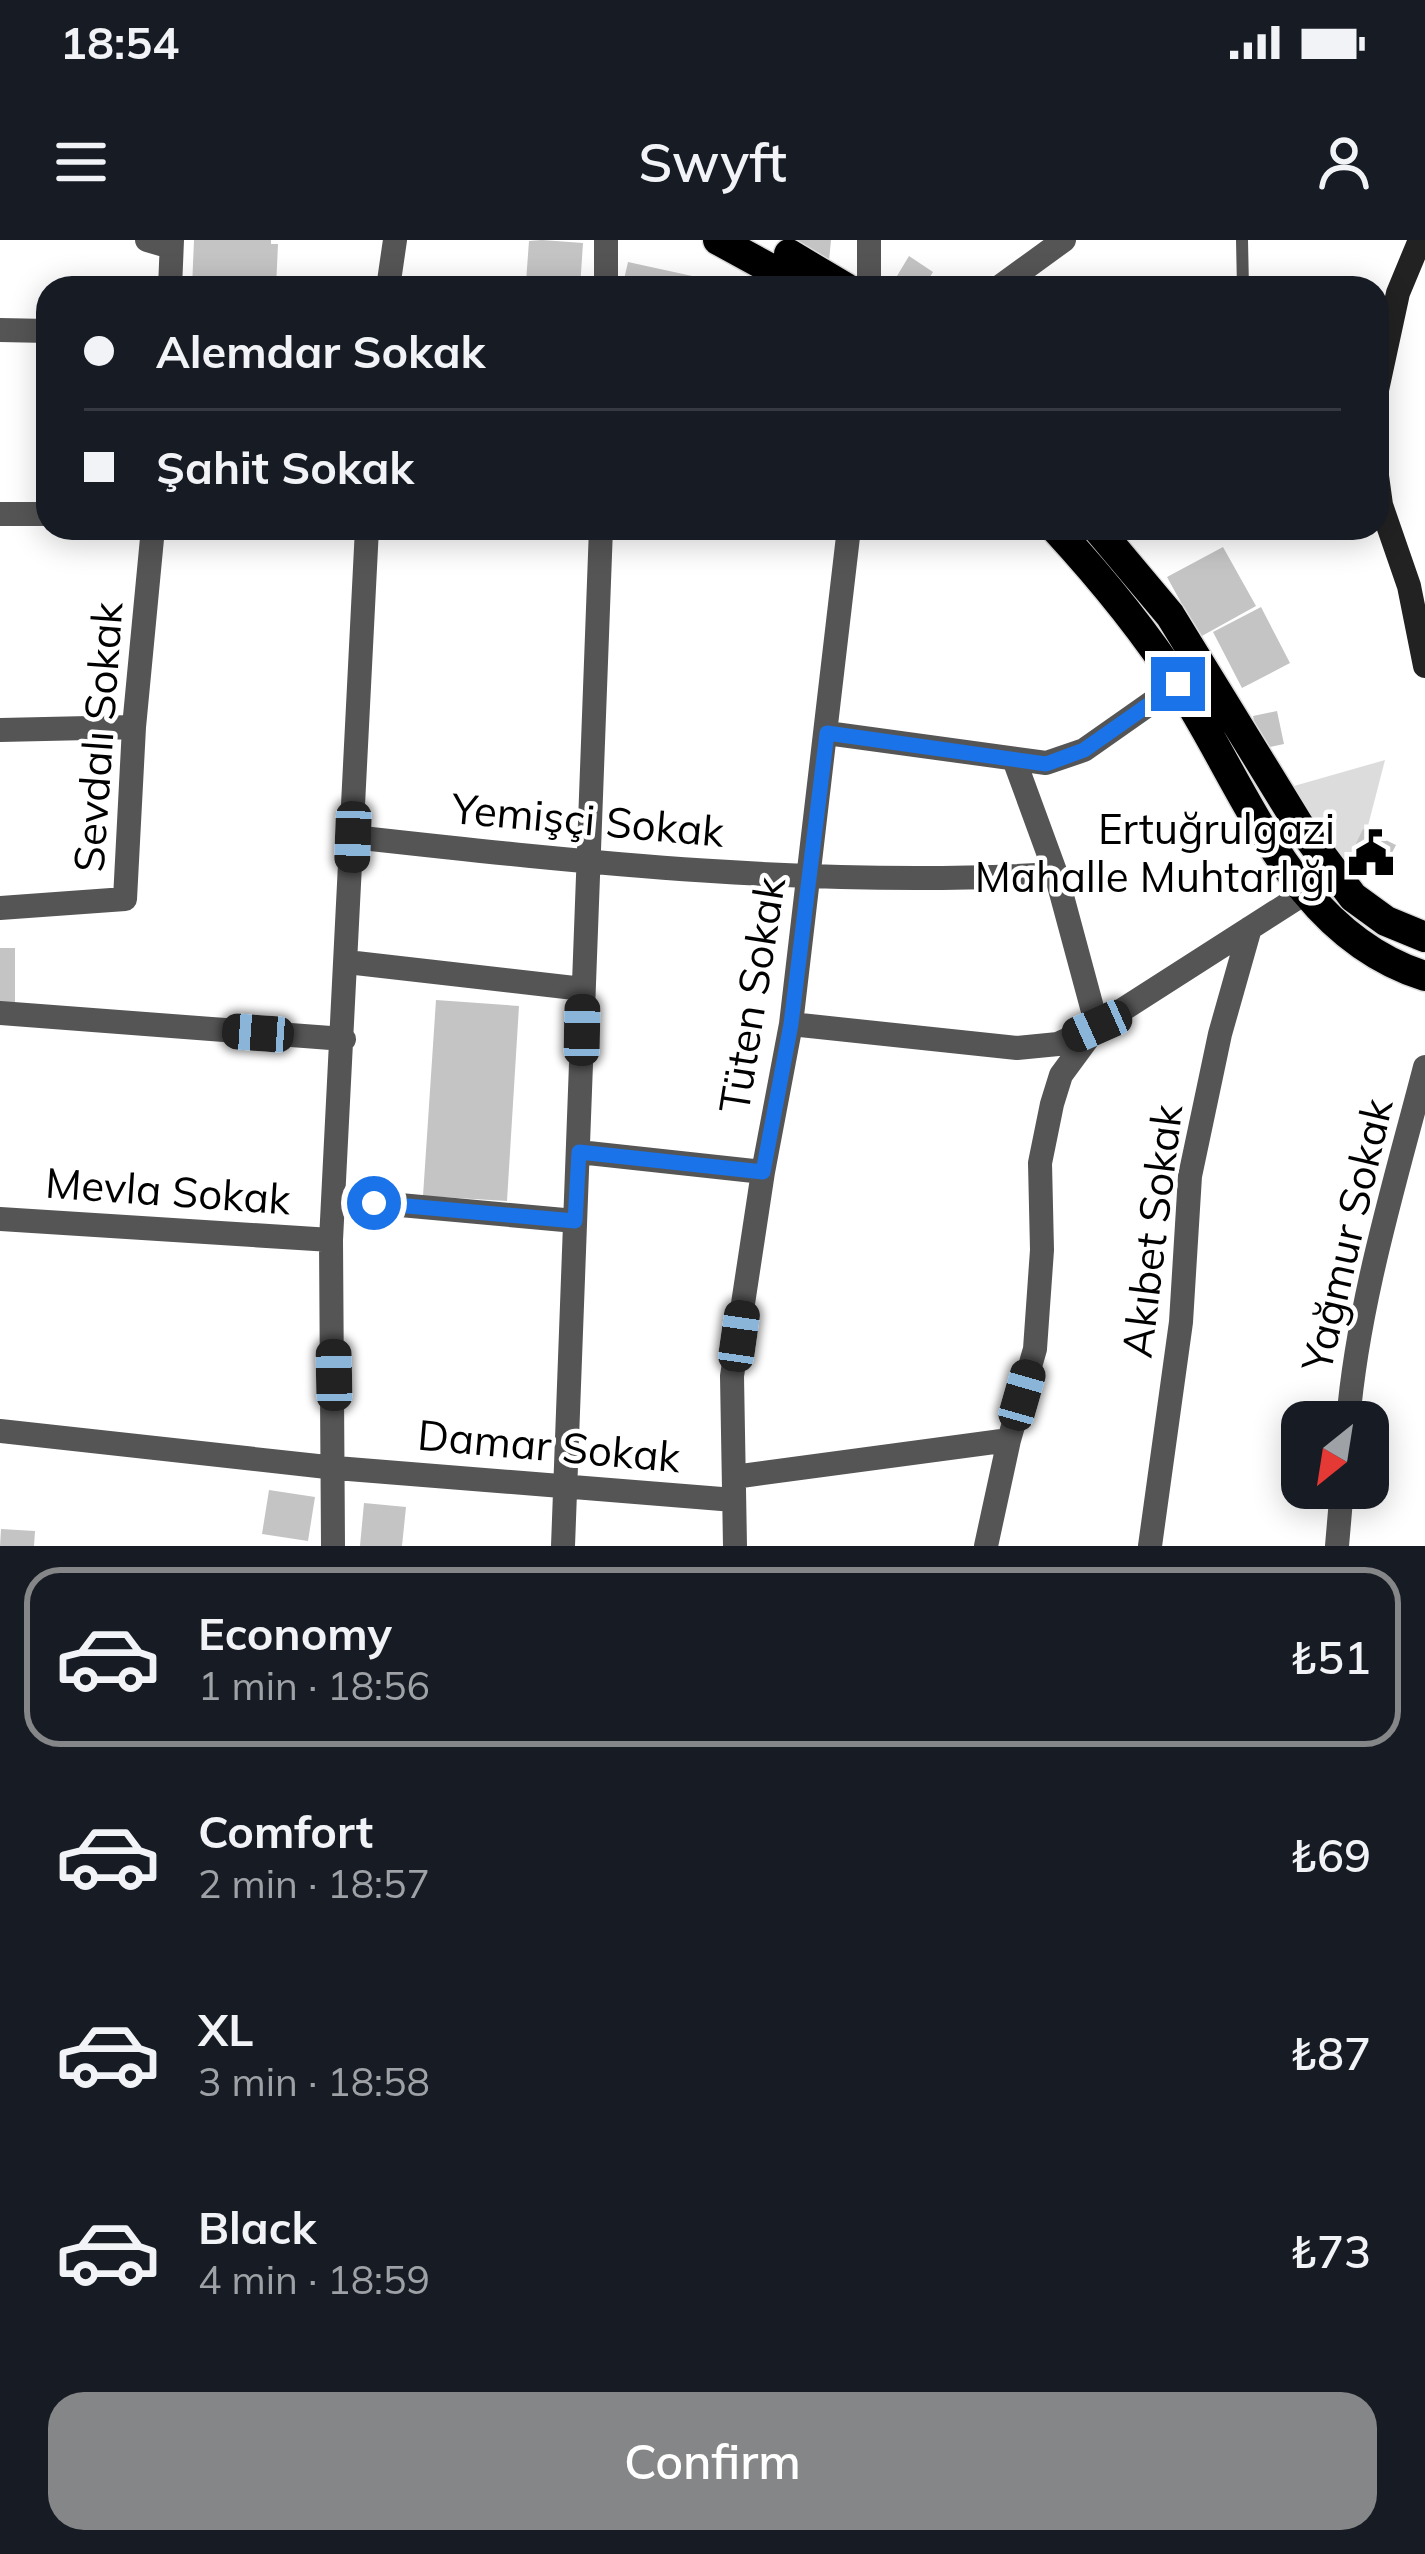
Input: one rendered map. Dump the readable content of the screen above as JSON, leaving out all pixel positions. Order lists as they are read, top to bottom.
{
  "streets": {
    "street": [
      "Sevdalı Sokak",
      "Yemişçi Sokak",
      "Tüten Sokak",
      "Mevla Sokak",
      "Akıbet Sokak",
      "Yağmur Sokak",
      "Damar Sokak"
    ]
  },
  "crossings": [
    ["Yemişçi Sokak", "Tüten Sokak"],
    ["Tüten Sokak", "Damar Sokak"]
  ],
  "places": {
    "public building": ["Ertuğrulgazi Mahalle Muhtarlığı"]
  },
  "north": "bottom left",
  "page": {
    "status": "18:54",
    "header": "Swyft",
    "banner": ["Alemdar Sokak", "Şahit Sokak"],
    "list": [
      {
        "name": "Economy",
        "note": "1 min · 18:56",
        "value": "₺51"
      },
      {
        "name": "Comfort",
        "note": "2 min · 18:57",
        "value": "₺69"
      },
      {
        "name": "XL",
        "note": "3 min · 18:58",
        "value": "₺87"
      },
      {
        "name": "Black",
        "note": "4 min · 18:59",
        "value": "₺73"
      }
    ],
    "buttons": "Confirm"
  }
}
